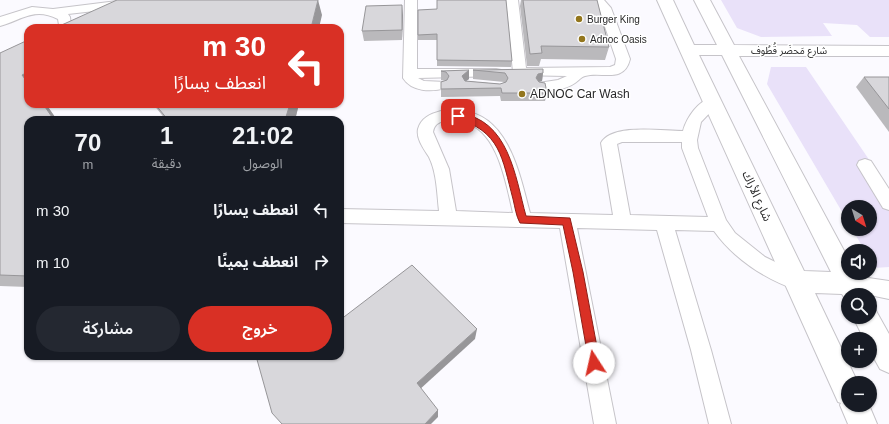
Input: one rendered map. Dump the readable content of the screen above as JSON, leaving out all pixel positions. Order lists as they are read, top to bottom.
{
  "streets": {
    "street": ["شارع مَحضَر قُطُوف", "شارع الأراك"]
  },
  "crossings": [
    ["شارع مَحضَر قُطُوف", "شارع الأراك"]
  ],
  "places": ["Burger King", "Adnoc Oasis", "ADNOC Car Wash"],
  "north": "bottom right",
  "page": {
    "turn": ["30 m", "انعطف يسارًا"],
    "eta": [
      "21:02",
      "الوصول",
      "1",
      "دقيقة",
      "70",
      "m"
    ],
    "list": [
      {
        "name": "انعطف يسارًا",
        "value": "30 m"
      },
      {
        "name": "انعطف يمينًا",
        "value": "10 m"
      }
    ],
    "map_buttons": ["+", "−"],
    "buttons": ["خروج", "مشاركة"]
  }
}
